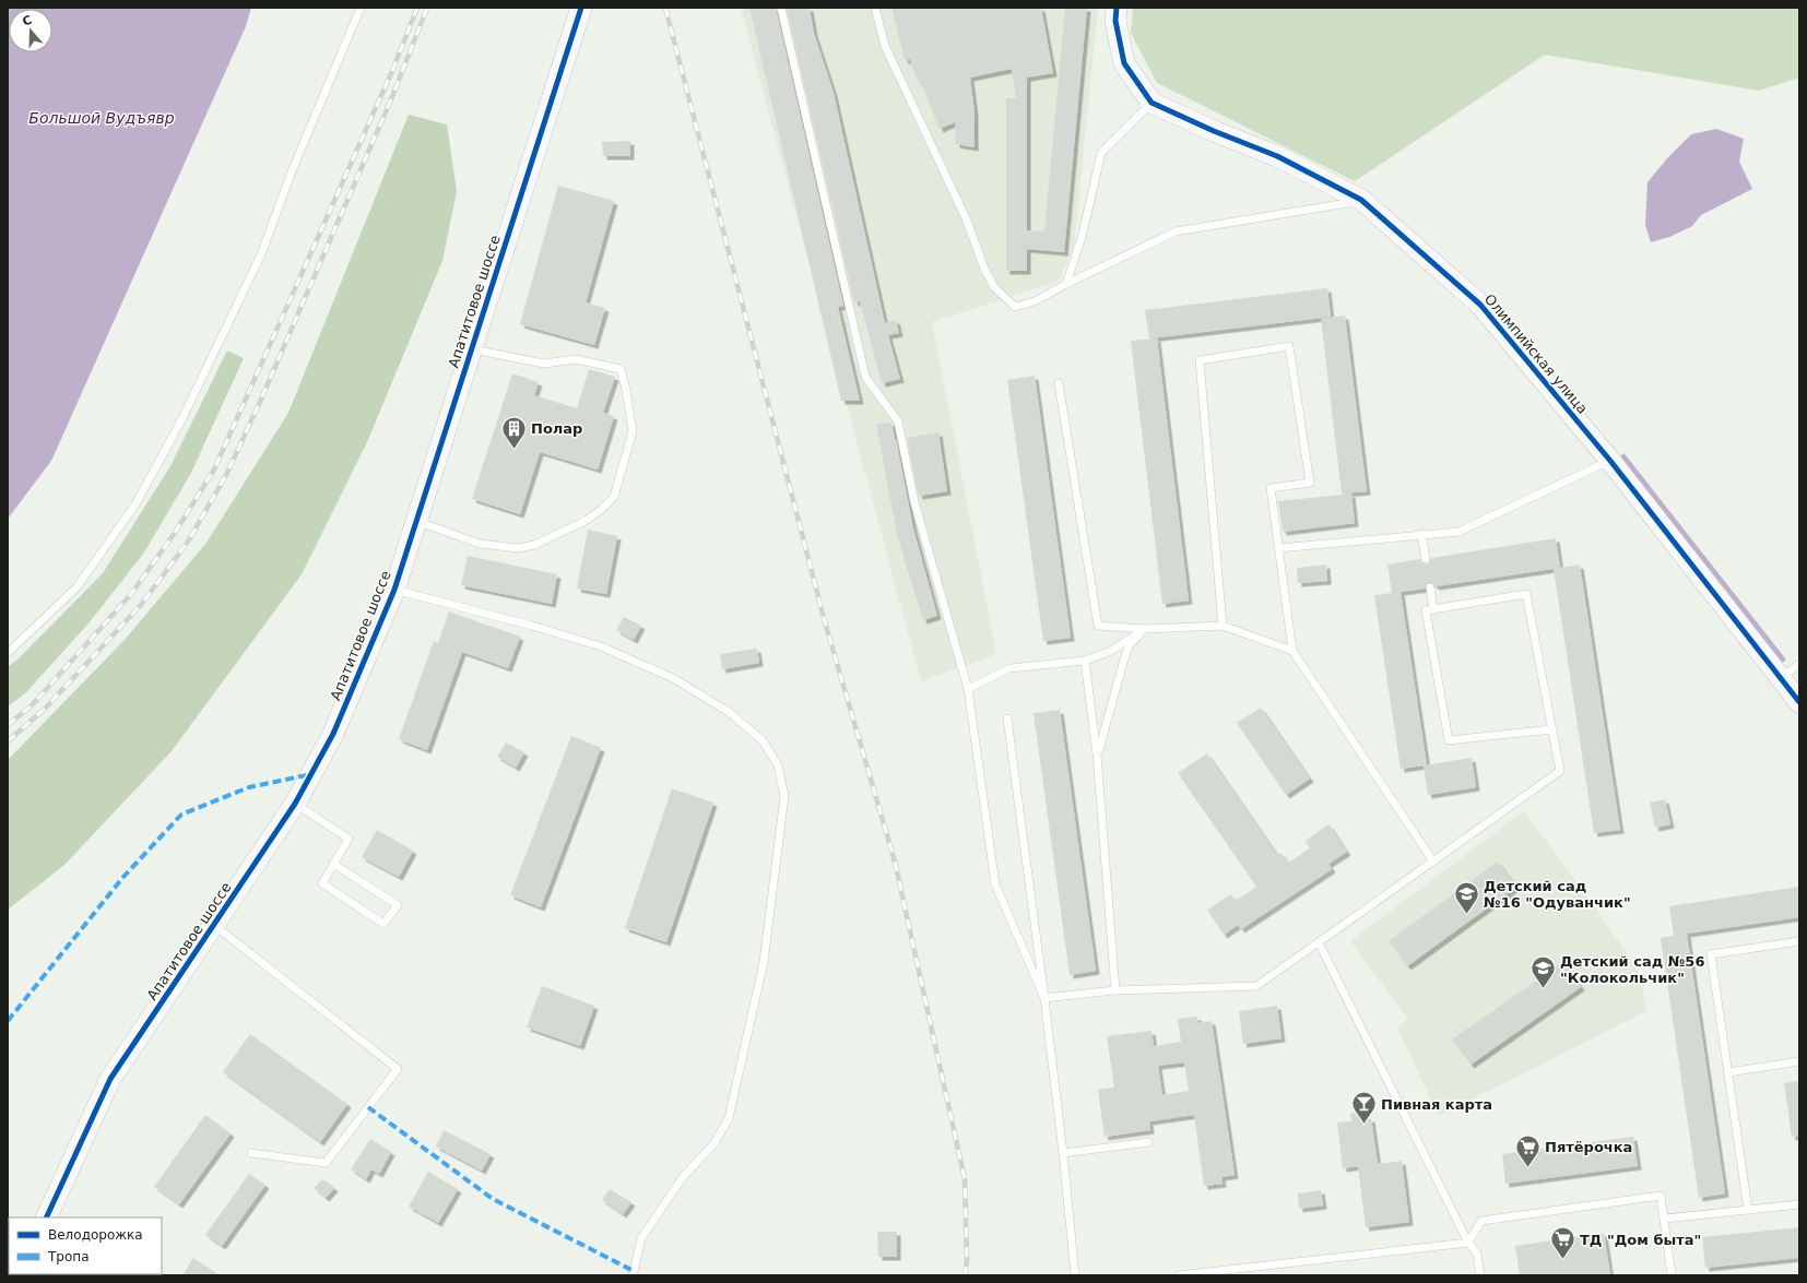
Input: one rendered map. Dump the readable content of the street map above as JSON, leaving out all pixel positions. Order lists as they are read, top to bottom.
{
  "streets": {
    "street": ["Апатитовое шоссе", "Олимпийская улица"]
  },
  "water": ["Большой Вудъявр"],
  "places": {
    "building": ["Полар"],
    "school or university": ["Детский сад №16 \"Одуванчик\"", "Детский сад №56 \"Колокольчик\""],
    "bar": ["Пивная карта"],
    "supermarket": ["Пятёрочка", "ТД \"Дом быта\""]
  },
  "legend": ["Велодорожка", "Тропа"],
  "north": "top"
}
